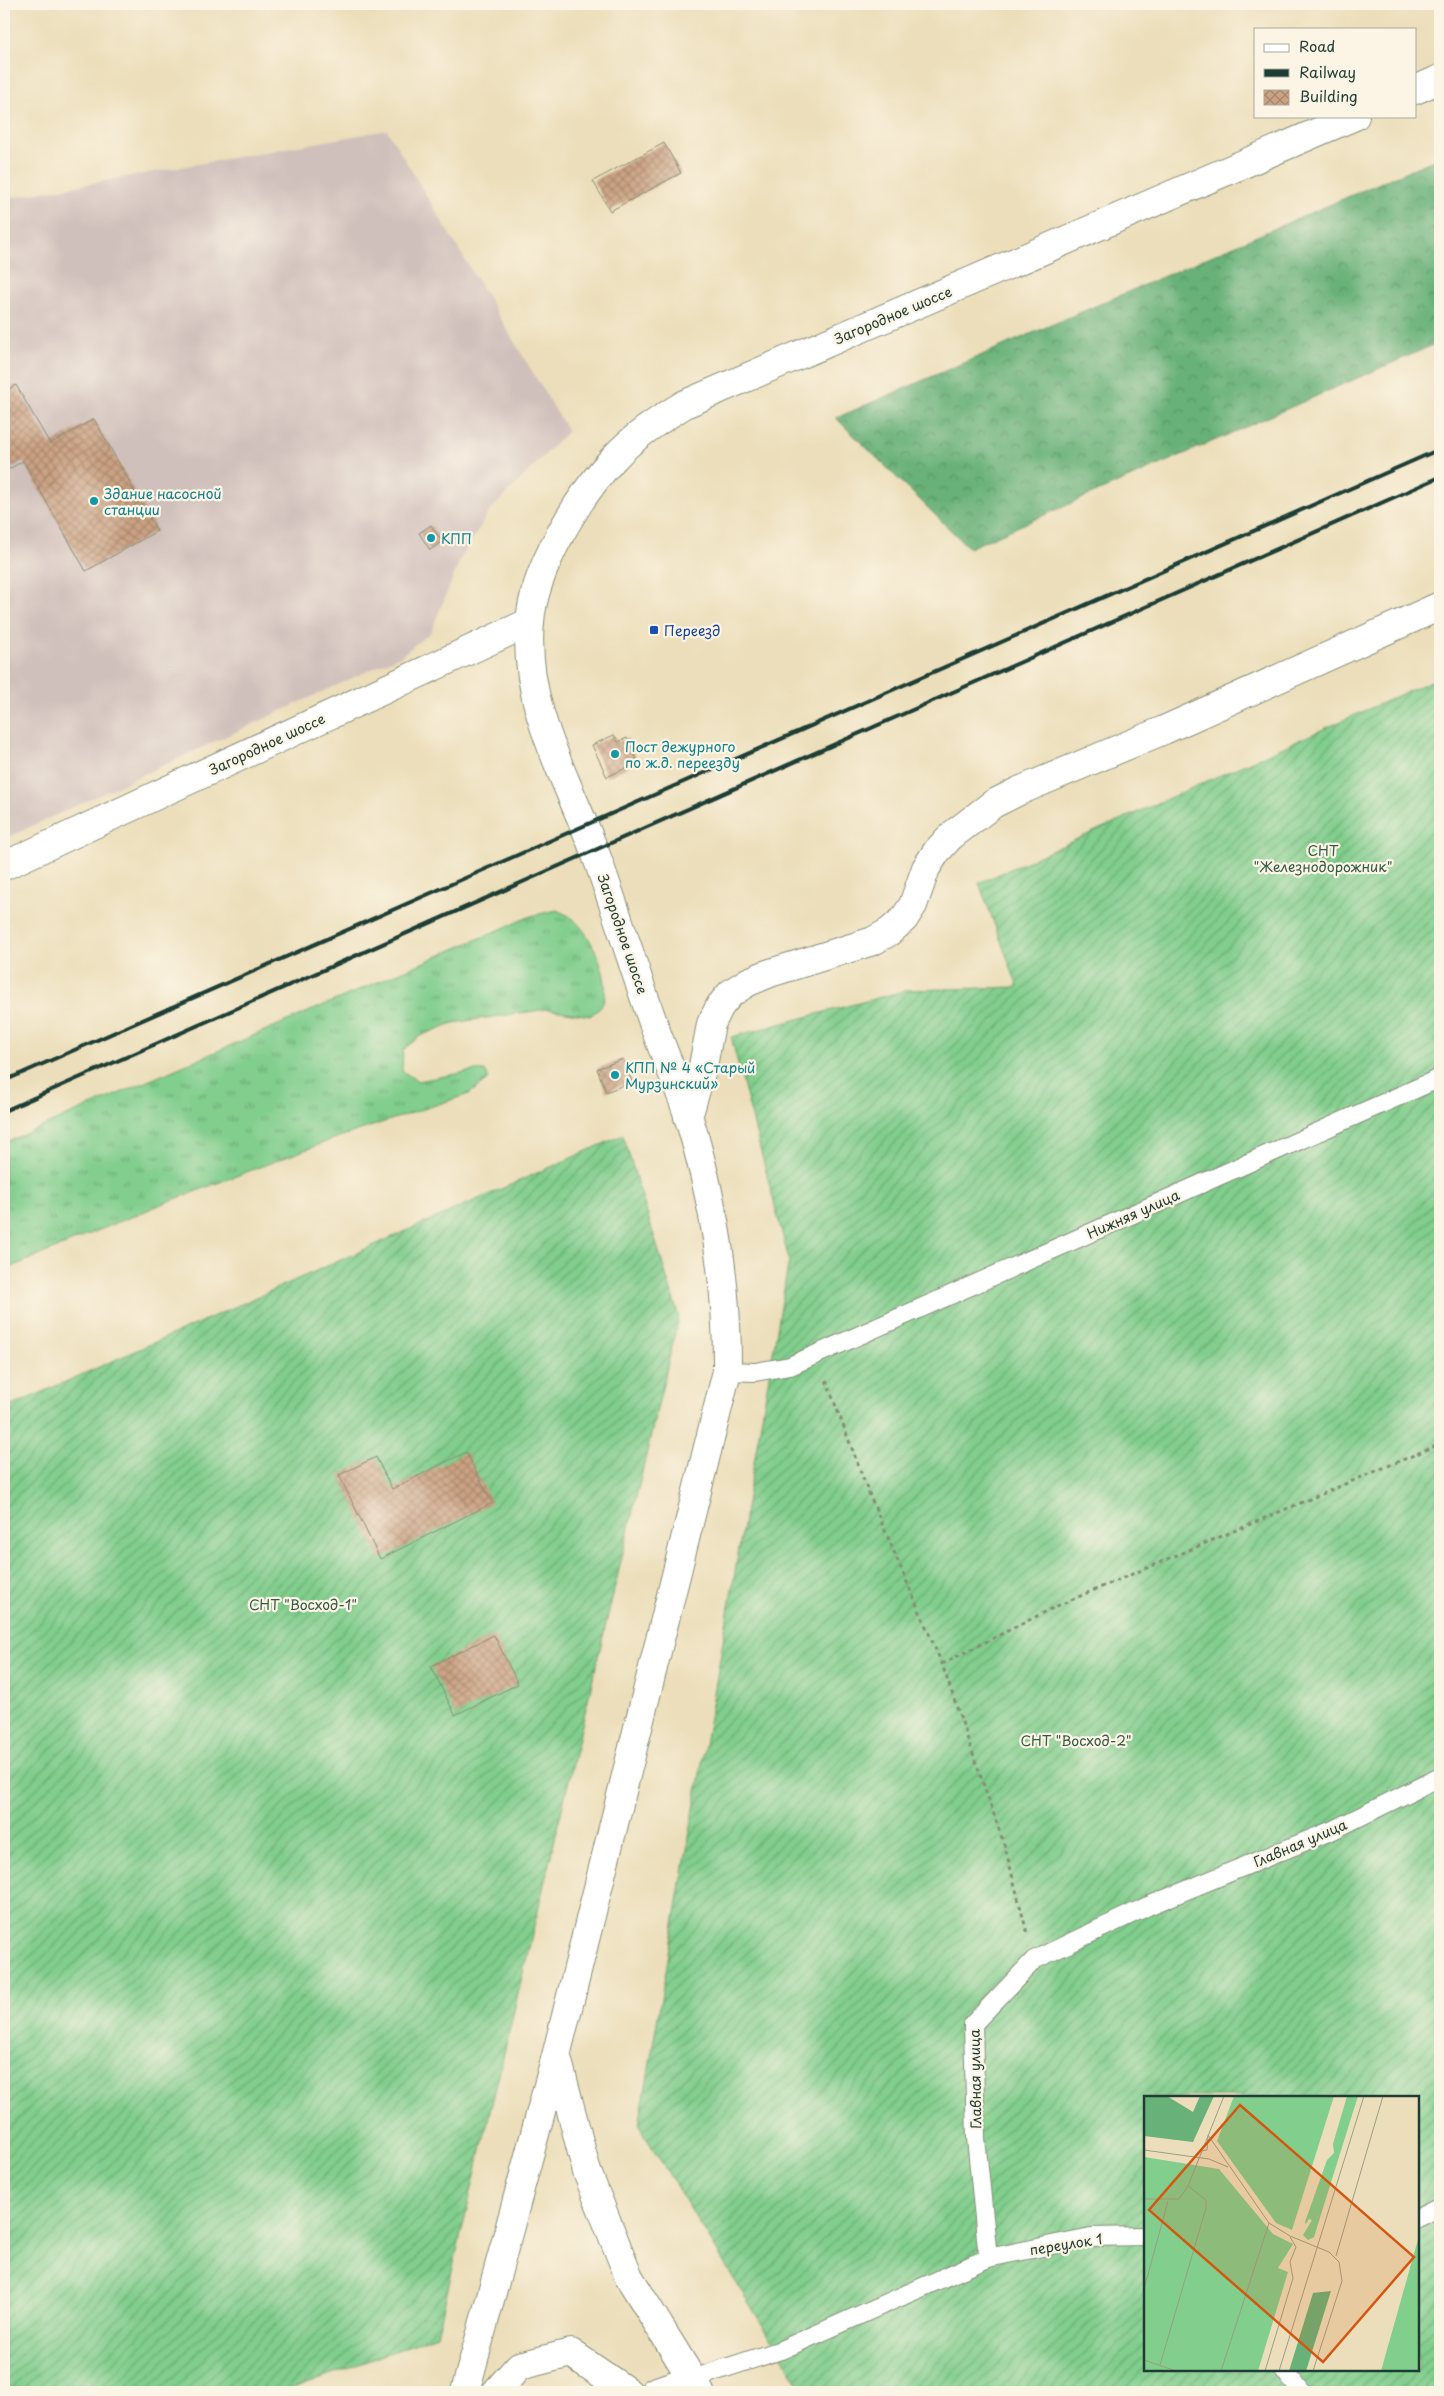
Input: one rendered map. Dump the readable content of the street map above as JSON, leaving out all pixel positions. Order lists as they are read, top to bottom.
{
  "streets": {
    "street": ["Загородное шоссе"],
    "lane": ["Нижняя улица", "Главная улица", "переулок 1"]
  },
  "crossings": [
    ["Загородное шоссе", "Нижняя улица"],
    ["Главная улица", "переулок 1"]
  ],
  "parks": ["СНТ \"Железнодорожник\"", "СНТ \"Восход-1\"", "СНТ \"Восход-2\""],
  "places": {
    "other": [
      "Здание насосной станции",
      "КПП",
      "Пост дежурного по ж.д. переезду",
      "КПП № 4 «Старый Мурзинский»"
    ],
    "transit": ["Переезд"]
  },
  "legend": ["Road", "Railway", "Building"]
}
